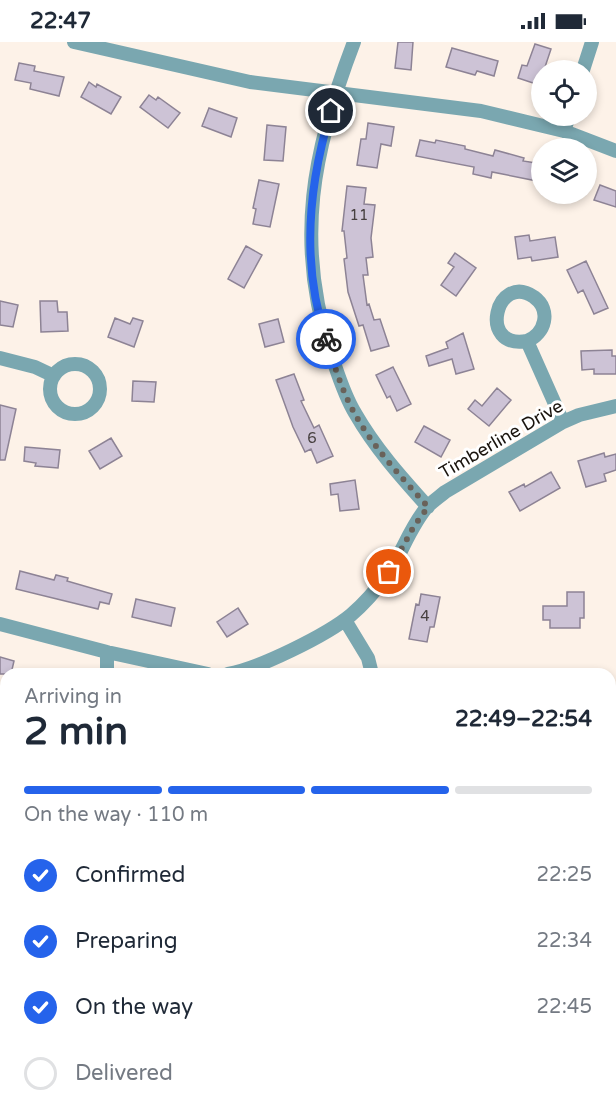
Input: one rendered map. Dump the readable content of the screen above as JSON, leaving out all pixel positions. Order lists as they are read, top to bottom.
{
  "streets": {
    "street": ["Timberline Drive"]
  },
  "house_numbers": ["11", "6", "4"],
  "page": {
    "status": "22:47",
    "heading": ["2 min", "Arriving in", "22:49–22:54"],
    "bar": "On the way · 110 m",
    "list": [
      ["Confirmed", "22:25"],
      ["Preparing", "22:34"],
      ["On the way", "22:45"],
      "Delivered"
    ]
  }
}
